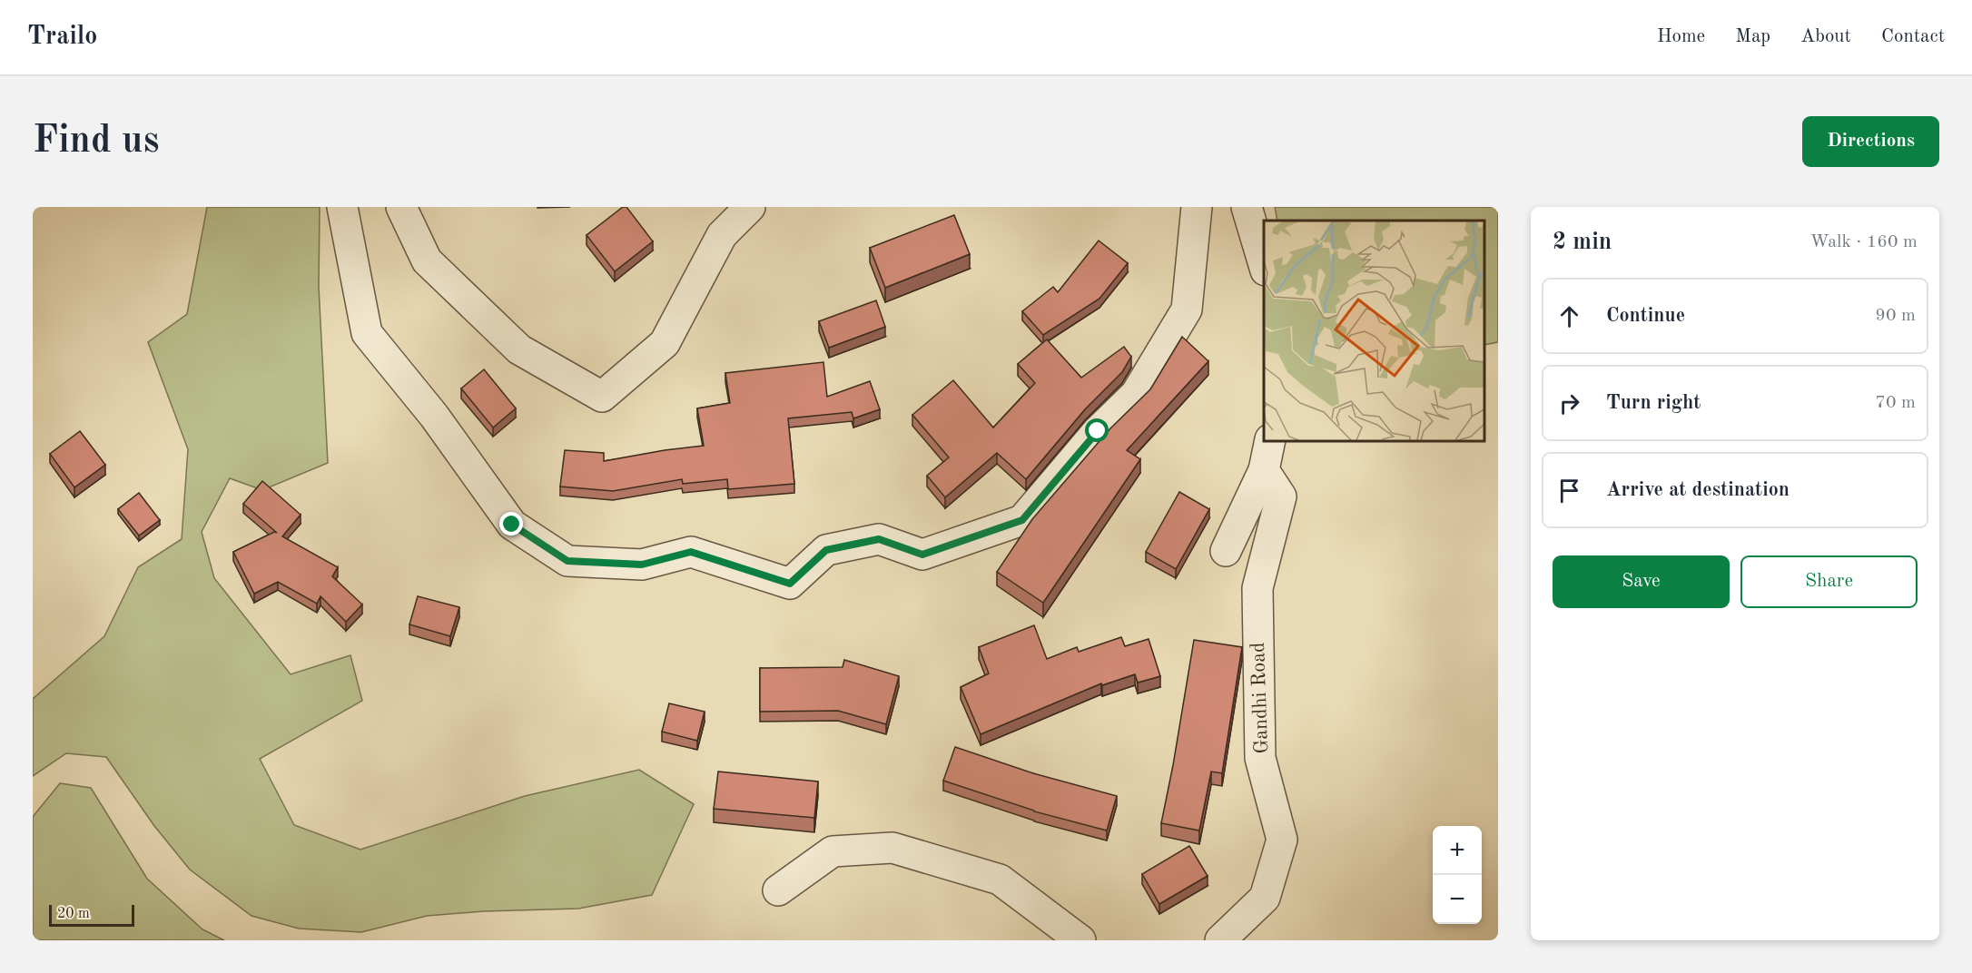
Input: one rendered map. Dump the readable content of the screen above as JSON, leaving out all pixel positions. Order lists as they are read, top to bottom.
{
  "streets": {
    "street": ["Gandhi Road"]
  },
  "scale_bar": "20 m",
  "page": {
    "header": "Trailo",
    "nav": [
      "Home",
      "Map",
      "About",
      "Contact"
    ],
    "buttons": [
      "Directions",
      ["Save", "Share"]
    ],
    "title": "Find us",
    "heading": ["2 min", "Walk · 160 m"],
    "list": [
      ["Continue", "90 m"],
      ["Turn right", "70 m"],
      "Arrive at destination"
    ],
    "map_buttons": ["+", "−"],
    "scale": "20 m"
  }
}
